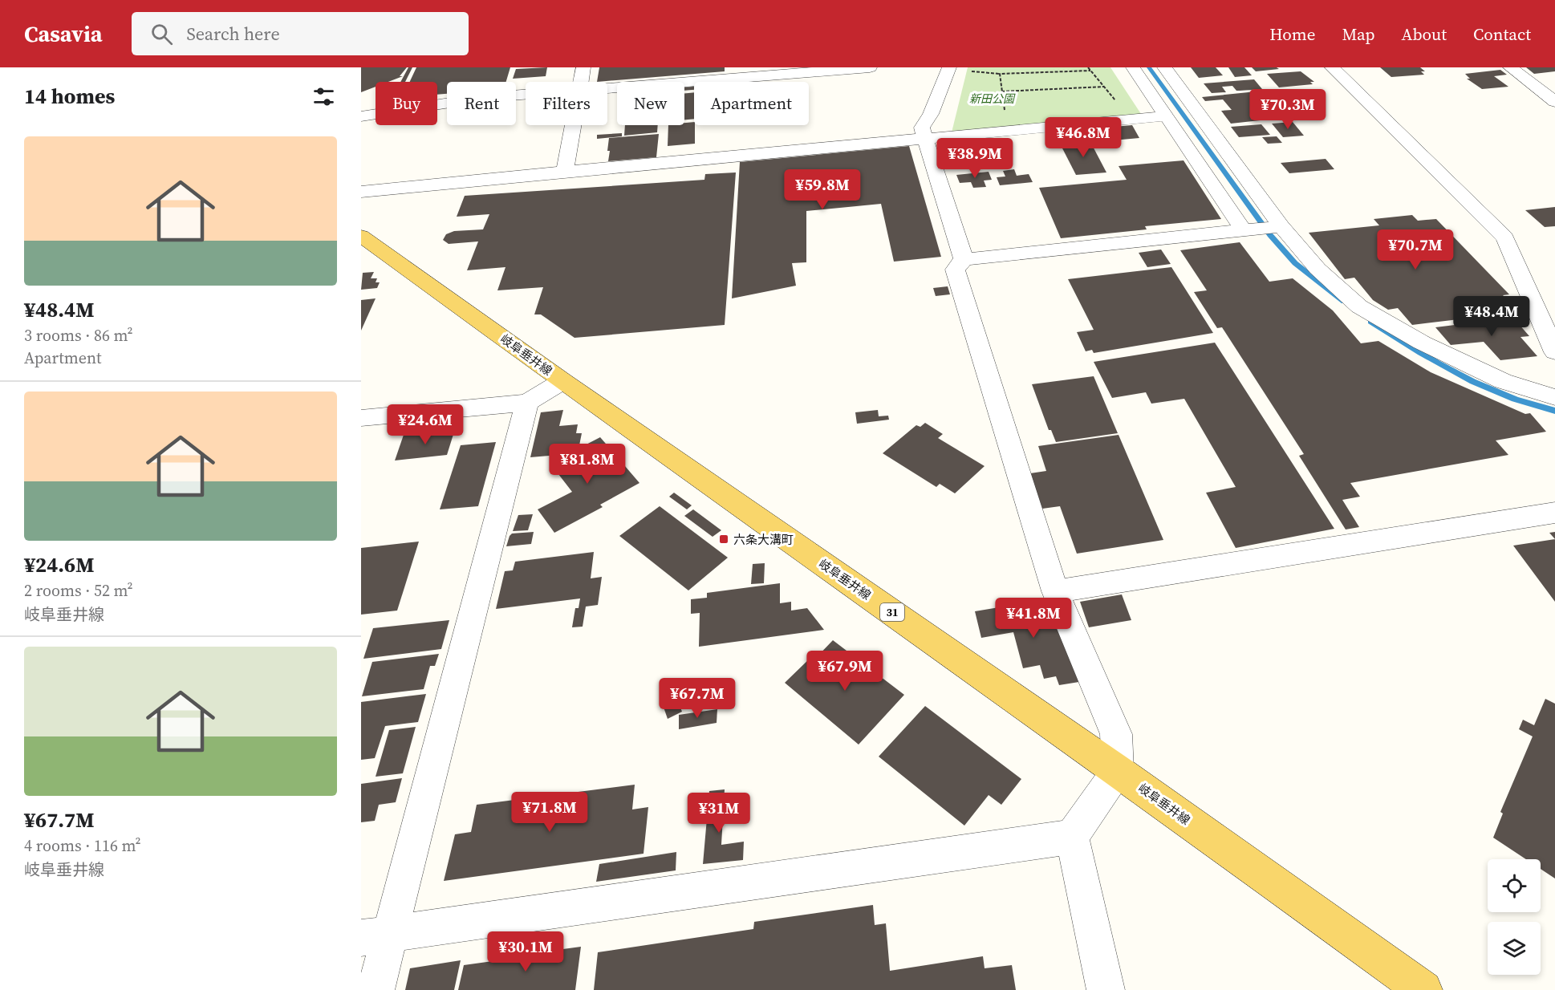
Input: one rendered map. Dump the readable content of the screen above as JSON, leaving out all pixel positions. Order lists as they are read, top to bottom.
{
  "streets": {
    "main road": ["岐阜垂井線", "31"]
  },
  "parks": ["新田公園"],
  "places": {
    "transit": ["六条大溝町"]
  },
  "page": {
    "header": "Casavia",
    "search": "Search here",
    "nav": [
      "Home",
      "Map",
      "About",
      "Contact"
    ],
    "heading": "14 homes",
    "chip": [
      "Buy",
      "Rent",
      "Filters",
      "New",
      "Apartment"
    ],
    "price": [
      "¥70.3M",
      "¥46.8M",
      "¥38.9M",
      "¥59.8M",
      "¥70.7M",
      "¥48.4M",
      "¥24.6M",
      "¥81.8M",
      "¥41.8M",
      "¥67.9M",
      "¥67.7M",
      "¥71.8M",
      "¥31M",
      "¥30.1M"
    ],
    "list": [
      {
        "name": "¥48.4M",
        "note": "3 rooms · 86 m² · Apartment"
      },
      {
        "name": "¥24.6M",
        "note": "2 rooms · 52 m² · 岐阜垂井線"
      },
      {
        "name": "¥67.7M",
        "note": "4 rooms · 116 m² · 岐阜垂井線"
      }
    ]
  }
}
